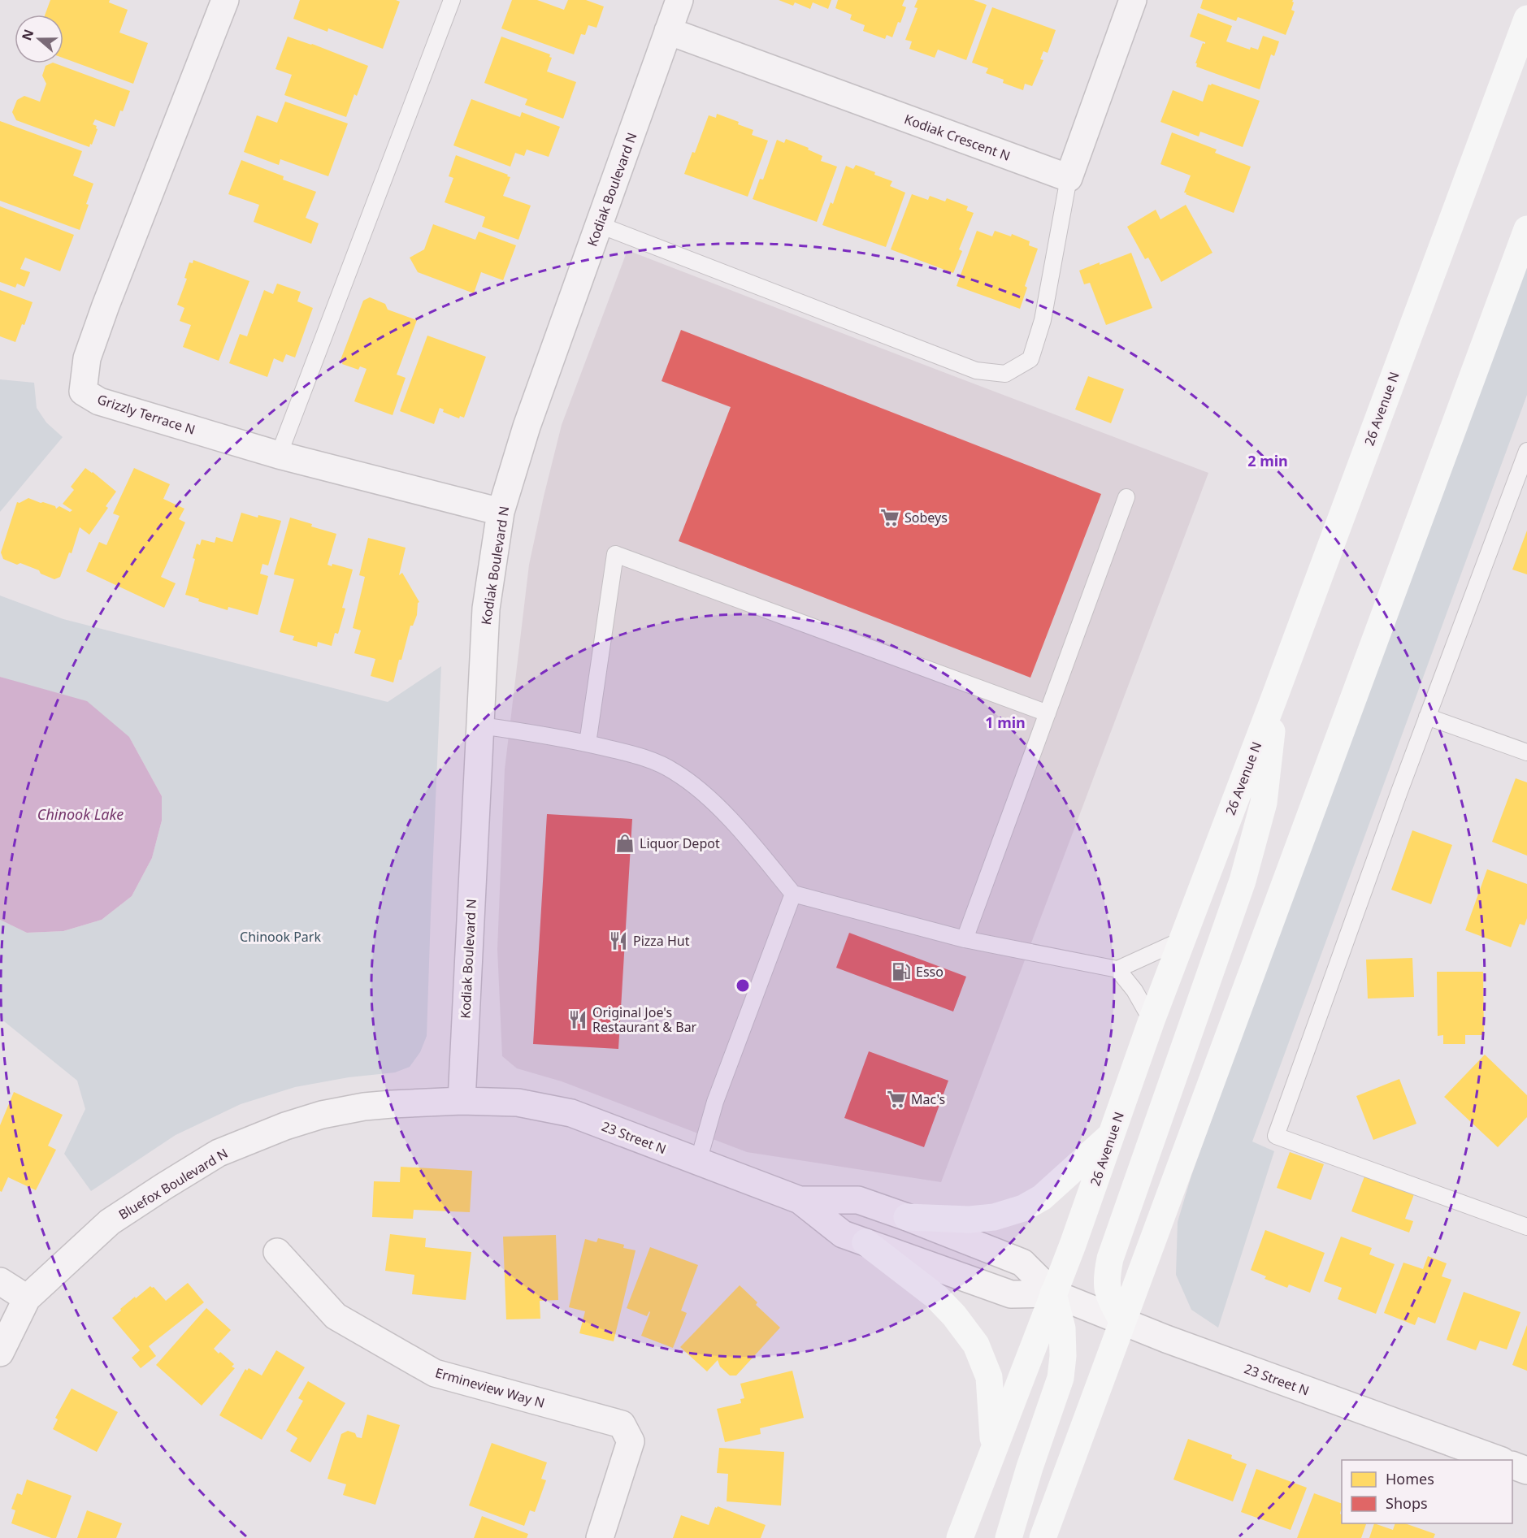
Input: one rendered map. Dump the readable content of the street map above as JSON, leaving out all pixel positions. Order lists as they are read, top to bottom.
{
  "streets": {
    "main road": ["26 Avenue N"],
    "street": [
      "Kodiak Crescent N",
      "Kodiak Boulevard N",
      "Grizzly Terrace N",
      "23 Street N",
      "Bluefox Boulevard N",
      "Ermineview Way N"
    ]
  },
  "crossings": [
    ["Kodiak Crescent N", "Kodiak Boulevard N"],
    ["Kodiak Boulevard N", "Grizzly Terrace N"],
    ["Kodiak Boulevard N", "23 Street N"],
    ["Kodiak Boulevard N", "Bluefox Boulevard N"],
    ["26 Avenue N", "23 Street N"],
    ["23 Street N", "Bluefox Boulevard N"]
  ],
  "water": ["Chinook Lake"],
  "parks": ["Chinook Park"],
  "places": {
    "supermarket": ["Sobeys", "Mac's"],
    "shop": ["Liquor Depot"],
    "restaurant": ["Pizza Hut", "Original Joe's Restaurant & Bar"],
    "fuel station": ["Esso"]
  },
  "legend": ["Homes", "Shops"],
  "north": "left",
  "rings": ["2 min", "1 min"]
}
